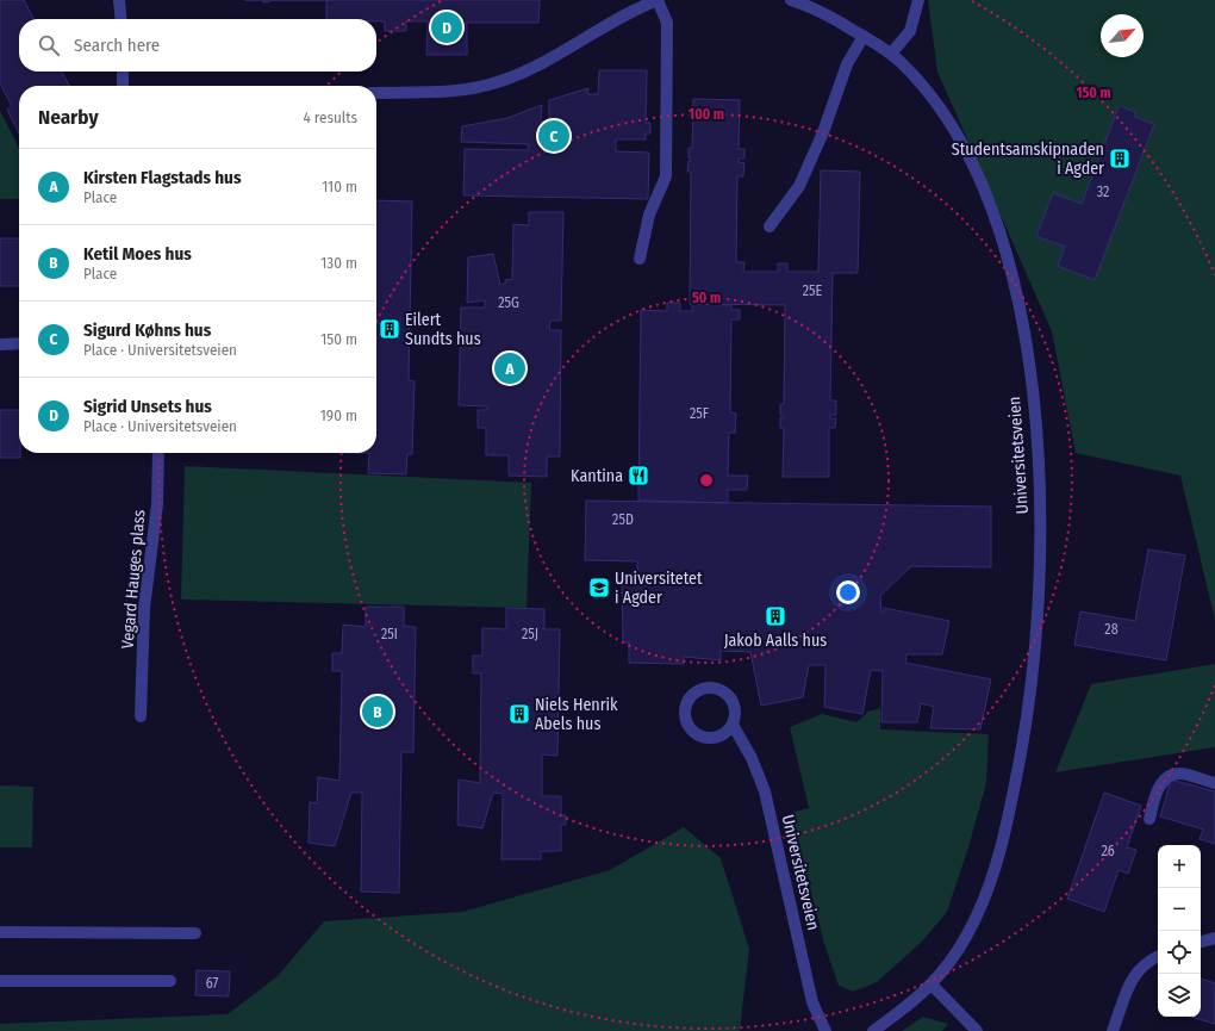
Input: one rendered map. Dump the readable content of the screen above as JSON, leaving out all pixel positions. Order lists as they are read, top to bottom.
{
  "streets": {
    "street": ["Universitetsveien", "Vegard Hauges plass"]
  },
  "places": {
    "building": [
      "Studentsamskipnaden i Agder",
      "Eilert Sundts hus",
      "Jakob Aalls hus",
      "Niels Henrik Abels hus"
    ],
    "restaurant": ["Kantina"],
    "school or university": ["Universitetet i Agder"]
  },
  "house_numbers": [
    "32",
    "25E",
    "25G",
    "25F",
    "25D",
    "28",
    "25I",
    "25J",
    "26",
    "67"
  ],
  "north": "top right",
  "page": {
    "pins": [
      "D",
      "C",
      "A",
      "B"
    ],
    "search": "Search here",
    "heading": ["Nearby", "4 results"],
    "list": [
      {
        "mark": "A",
        "name": "Kirsten Flagstads hus",
        "note": "Place",
        "value": "110 m"
      },
      {
        "mark": "B",
        "name": "Ketil Moes hus",
        "note": "Place",
        "value": "130 m"
      },
      {
        "mark": "C",
        "name": "Sigurd Køhns hus",
        "note": "Place · Universitetsveien",
        "value": "150 m"
      },
      {
        "mark": "D",
        "name": "Sigrid Unsets hus",
        "note": "Place · Universitetsveien",
        "value": "190 m"
      }
    ],
    "map_buttons": ["+", "−"]
  },
  "rings": ["150 m", "100 m", "50 m"]
}
